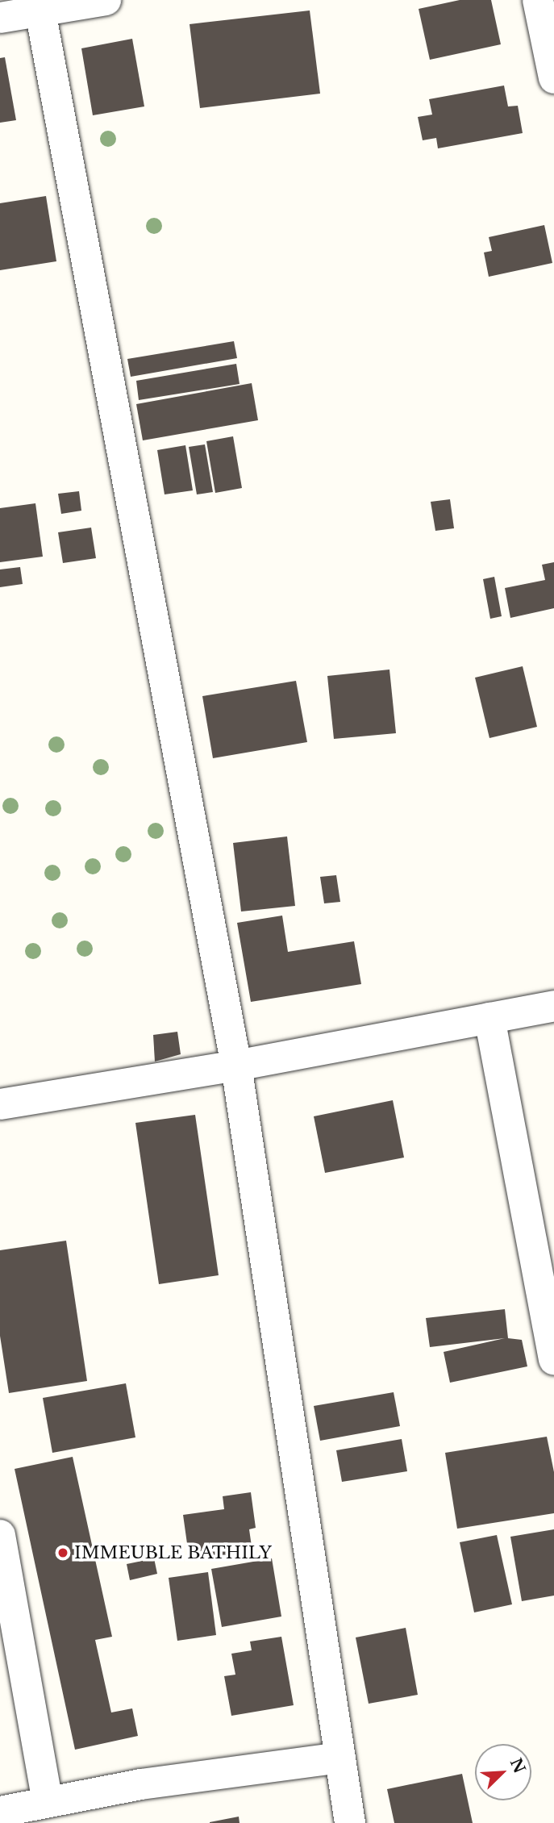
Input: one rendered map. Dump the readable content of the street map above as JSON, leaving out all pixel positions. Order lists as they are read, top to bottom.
{
  "places": ["IMMEUBLE BATHILY"],
  "north": "top right"
}
